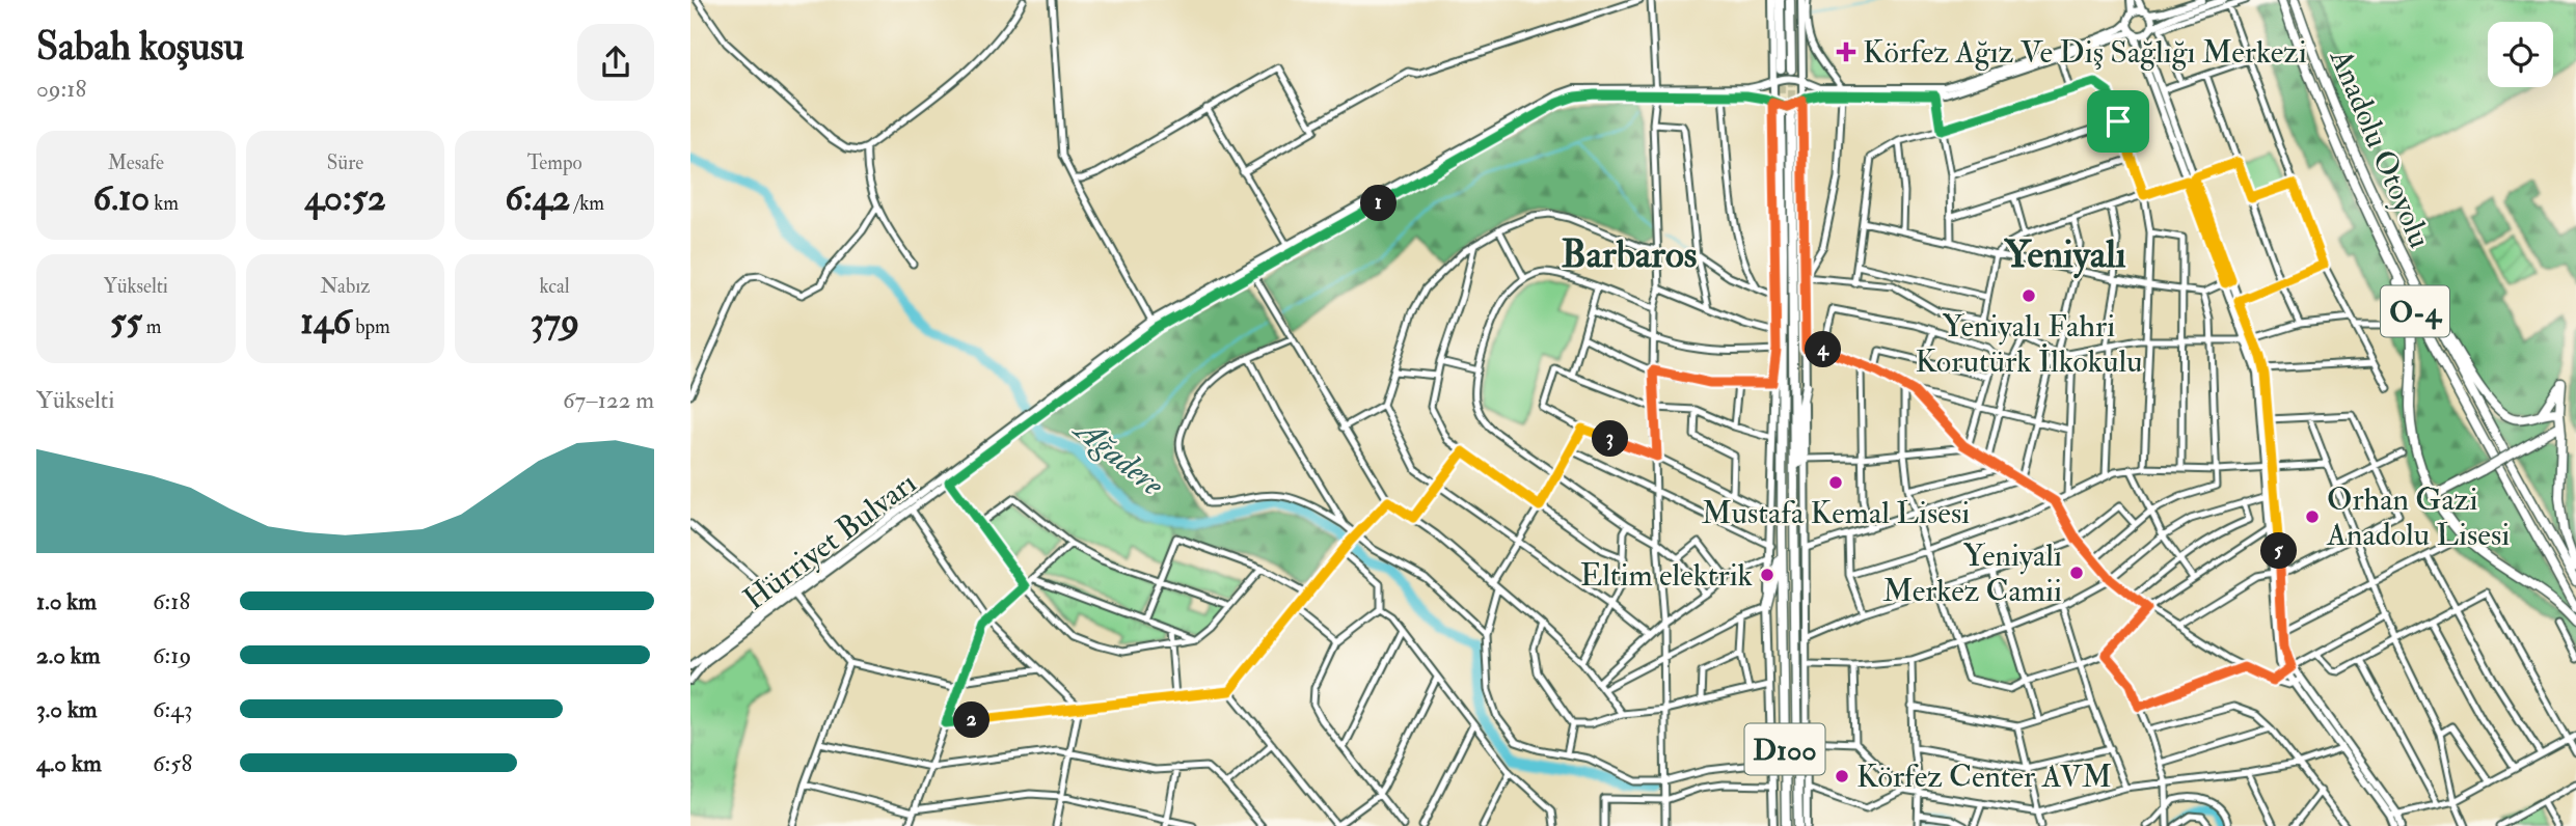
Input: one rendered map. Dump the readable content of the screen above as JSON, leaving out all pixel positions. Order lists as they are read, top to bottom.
{
  "streets": {
    "highway": ["Anadolu Otoyolu", "O-4", "D100"],
    "main road": ["Hürriyet Bulvarı"]
  },
  "districts": ["Barbaros", "Yeniyalı"],
  "water": ["Ağadere"],
  "places": {
    "health": ["Körfez Ağız Ve Diş Sağlığı Merkezi"],
    "other": [
      "Yeniyalı Fahri Korutürk İlkokulu",
      "Mustafa Kemal Lisesi",
      "Orhan Gazi Anadolu Lisesi",
      "Yeniyalı Merkez Camii",
      "Eltim elektrik",
      "Körfez Center AVM"
    ]
  },
  "page": {
    "heading": ["Sabah koşusu", "09:18"],
    "stats": [
      ["Mesafe", "6.10 km"],
      ["Süre", "40:52"],
      ["Tempo", "6:42 /km"],
      ["Yükselti", "55 m"],
      ["Nabız", "146 bpm"],
      ["kcal", "379"]
    ],
    "pins": [
      "1",
      "4",
      "3",
      "5",
      "2"
    ],
    "chart": ["Yükselti", "67–122 m"],
    "list": [
      {
        "name": "1.0 km",
        "note": "6:18"
      },
      {
        "name": "2.0 km",
        "note": "6:19"
      },
      {
        "name": "3.0 km",
        "note": "6:43"
      },
      {
        "name": "4.0 km",
        "note": "6:58"
      }
    ]
  }
}
